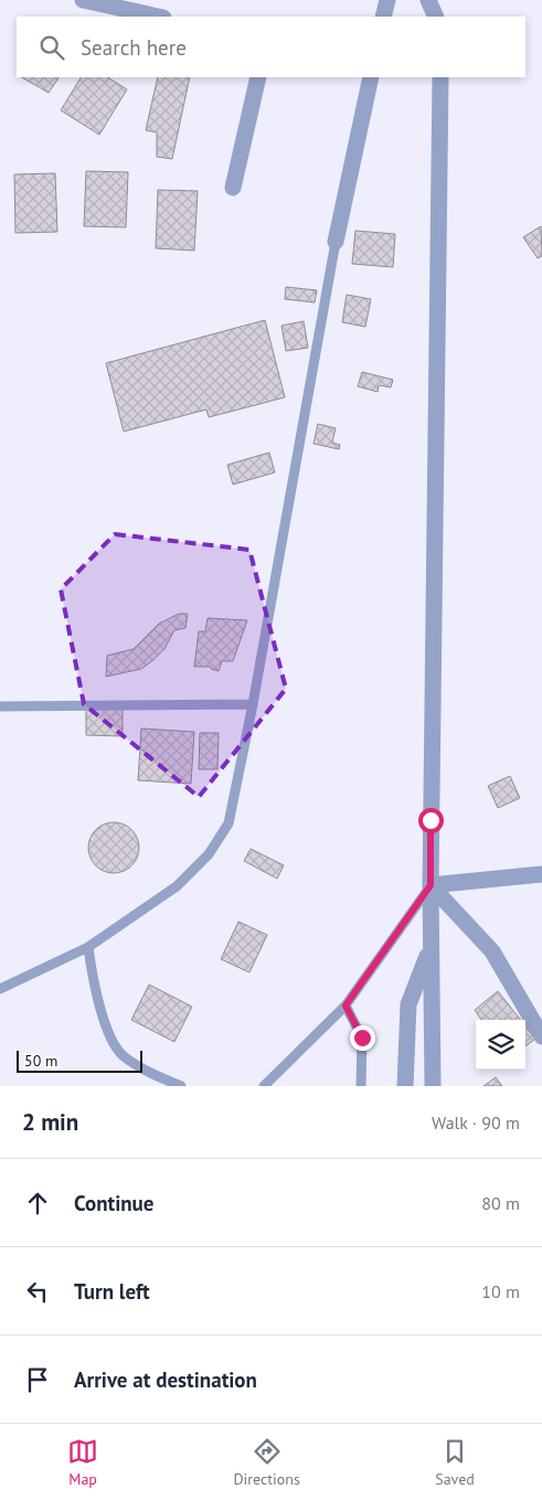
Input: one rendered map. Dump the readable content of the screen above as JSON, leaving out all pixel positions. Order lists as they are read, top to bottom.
{
  "scale_bar": "50 m",
  "page": {
    "search": "Search here",
    "scale": "50 m",
    "heading": ["2 min", "Walk · 90 m"],
    "list": [
      ["Continue", "80 m"],
      ["Turn left", "10 m"],
      "Arrive at destination"
    ],
    "nav": ["Map", "Directions", "Saved"]
  }
}
